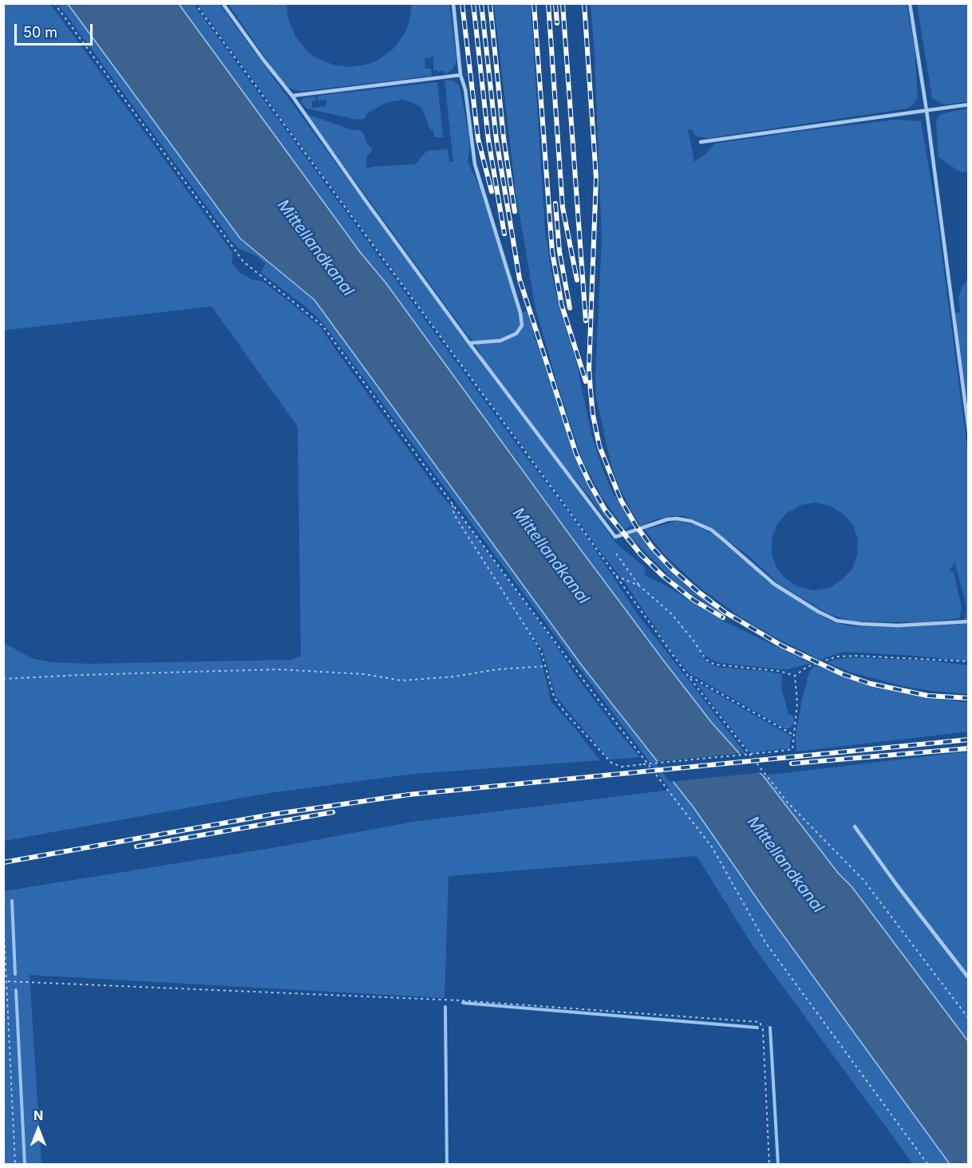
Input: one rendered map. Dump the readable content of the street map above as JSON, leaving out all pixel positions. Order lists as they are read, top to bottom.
{
  "water": ["Mittellandkanal"],
  "scale_bar": "50 m",
  "north": "top"
}
